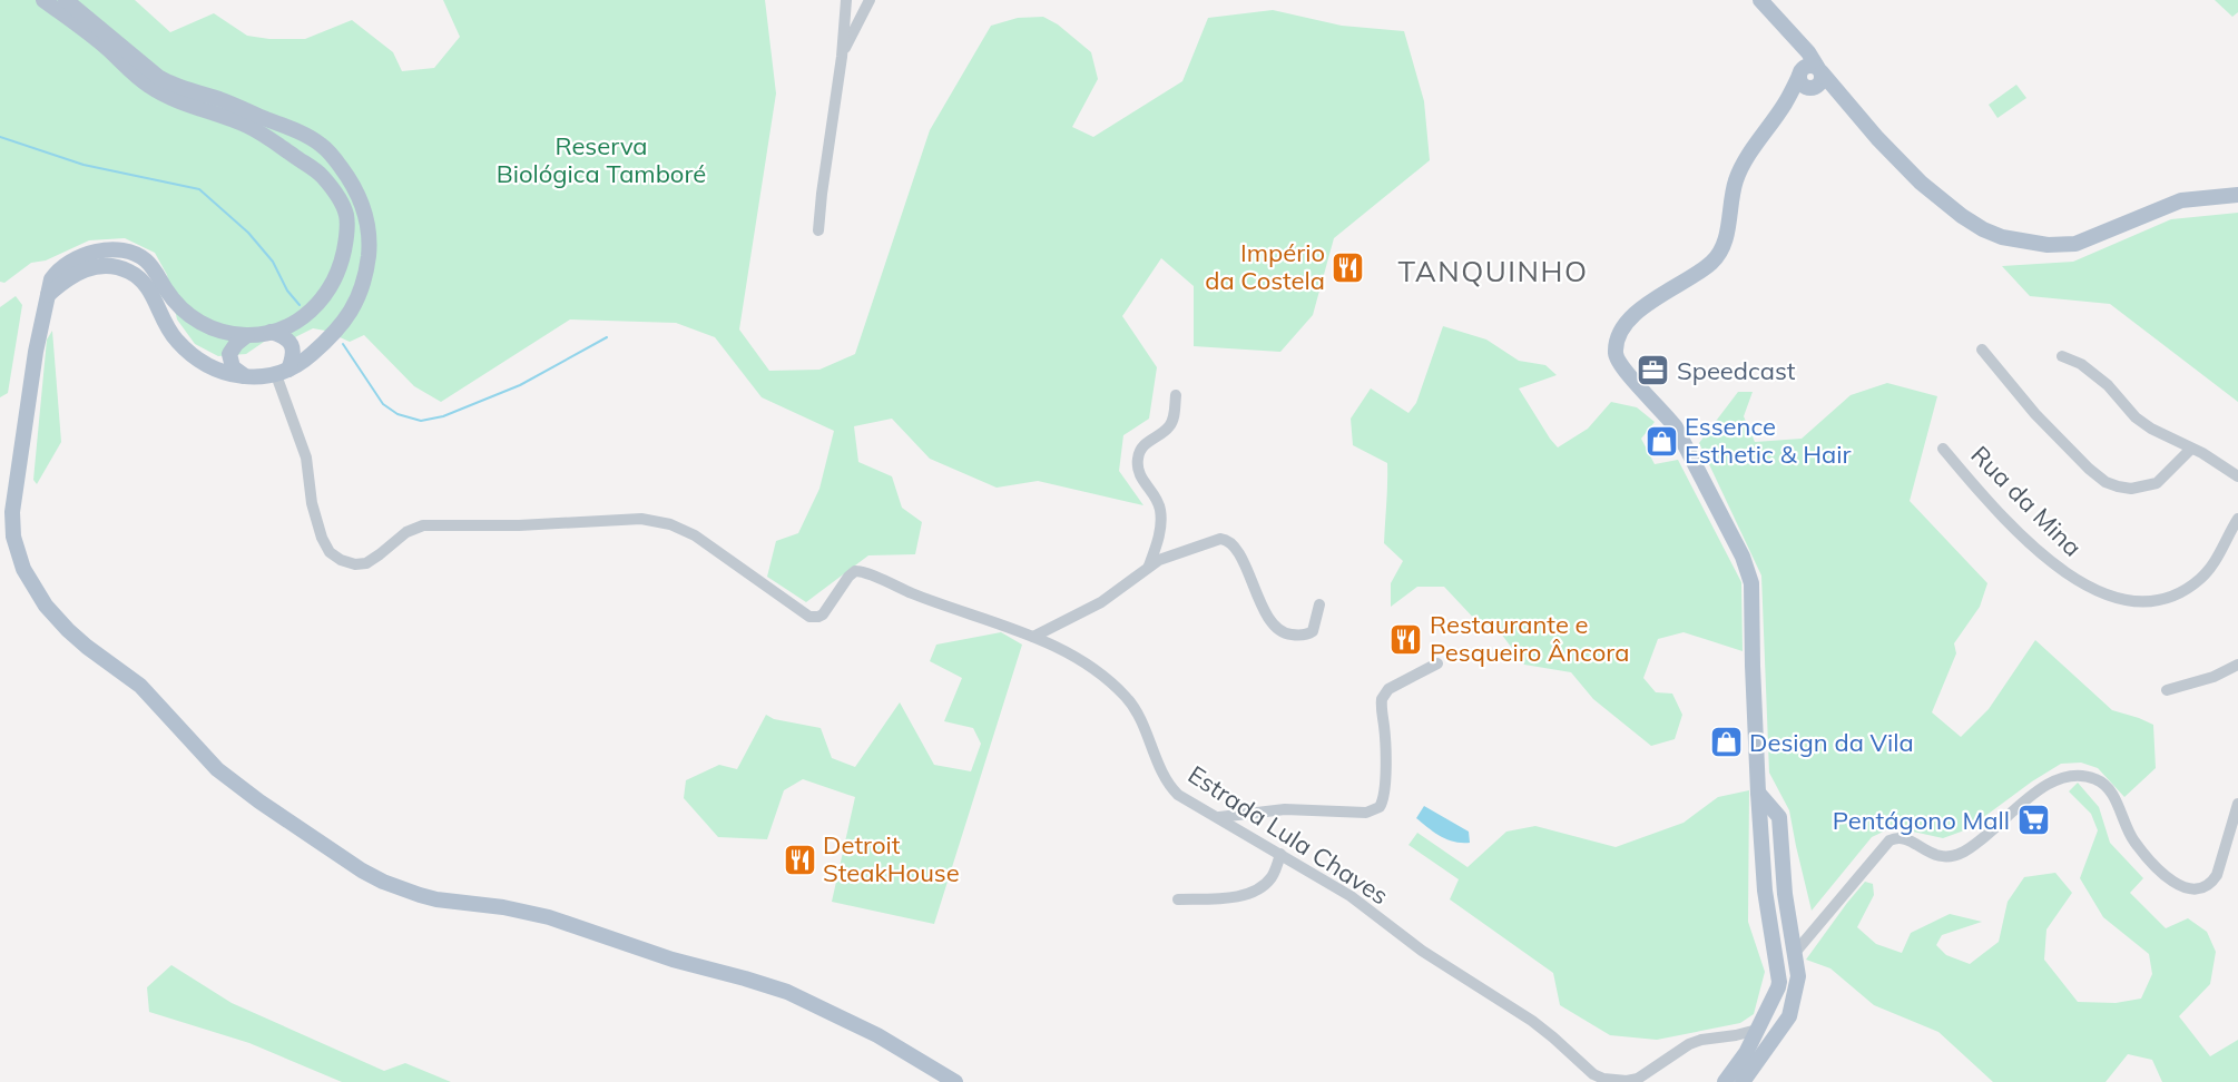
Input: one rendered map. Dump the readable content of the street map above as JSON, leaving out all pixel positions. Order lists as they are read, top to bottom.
{
  "streets": {
    "street": ["Rua da Mina", "Estrada Lula Chaves"]
  },
  "districts": ["TANQUINHO"],
  "parks": ["Reserva Biológica Tamboré"],
  "places": {
    "restaurant": ["Império da Costela", "Restaurante e Pesqueiro Âncora", "Detroit SteakHouse"],
    "office": ["Speedcast"],
    "shop": ["Essence Esthetic & Hair", "Design da Vila"],
    "supermarket": ["Pentágono Mall"]
  }
}
